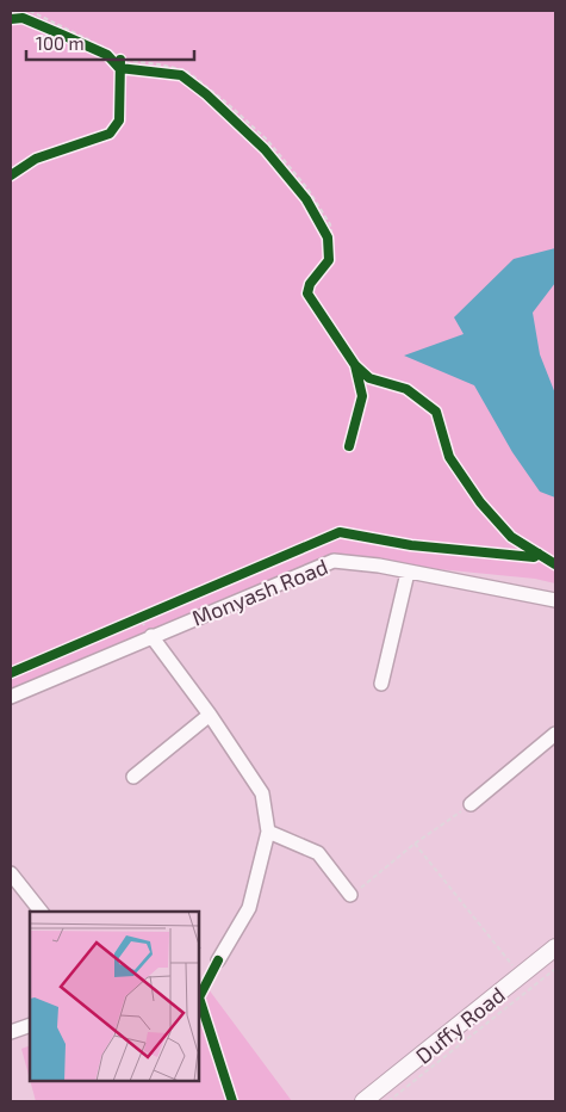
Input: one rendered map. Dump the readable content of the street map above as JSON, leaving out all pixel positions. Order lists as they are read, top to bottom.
{
  "streets": {
    "main road": ["Duffy Road"],
    "street": ["Monyash Road"]
  },
  "scale_bar": "100 m"
}
